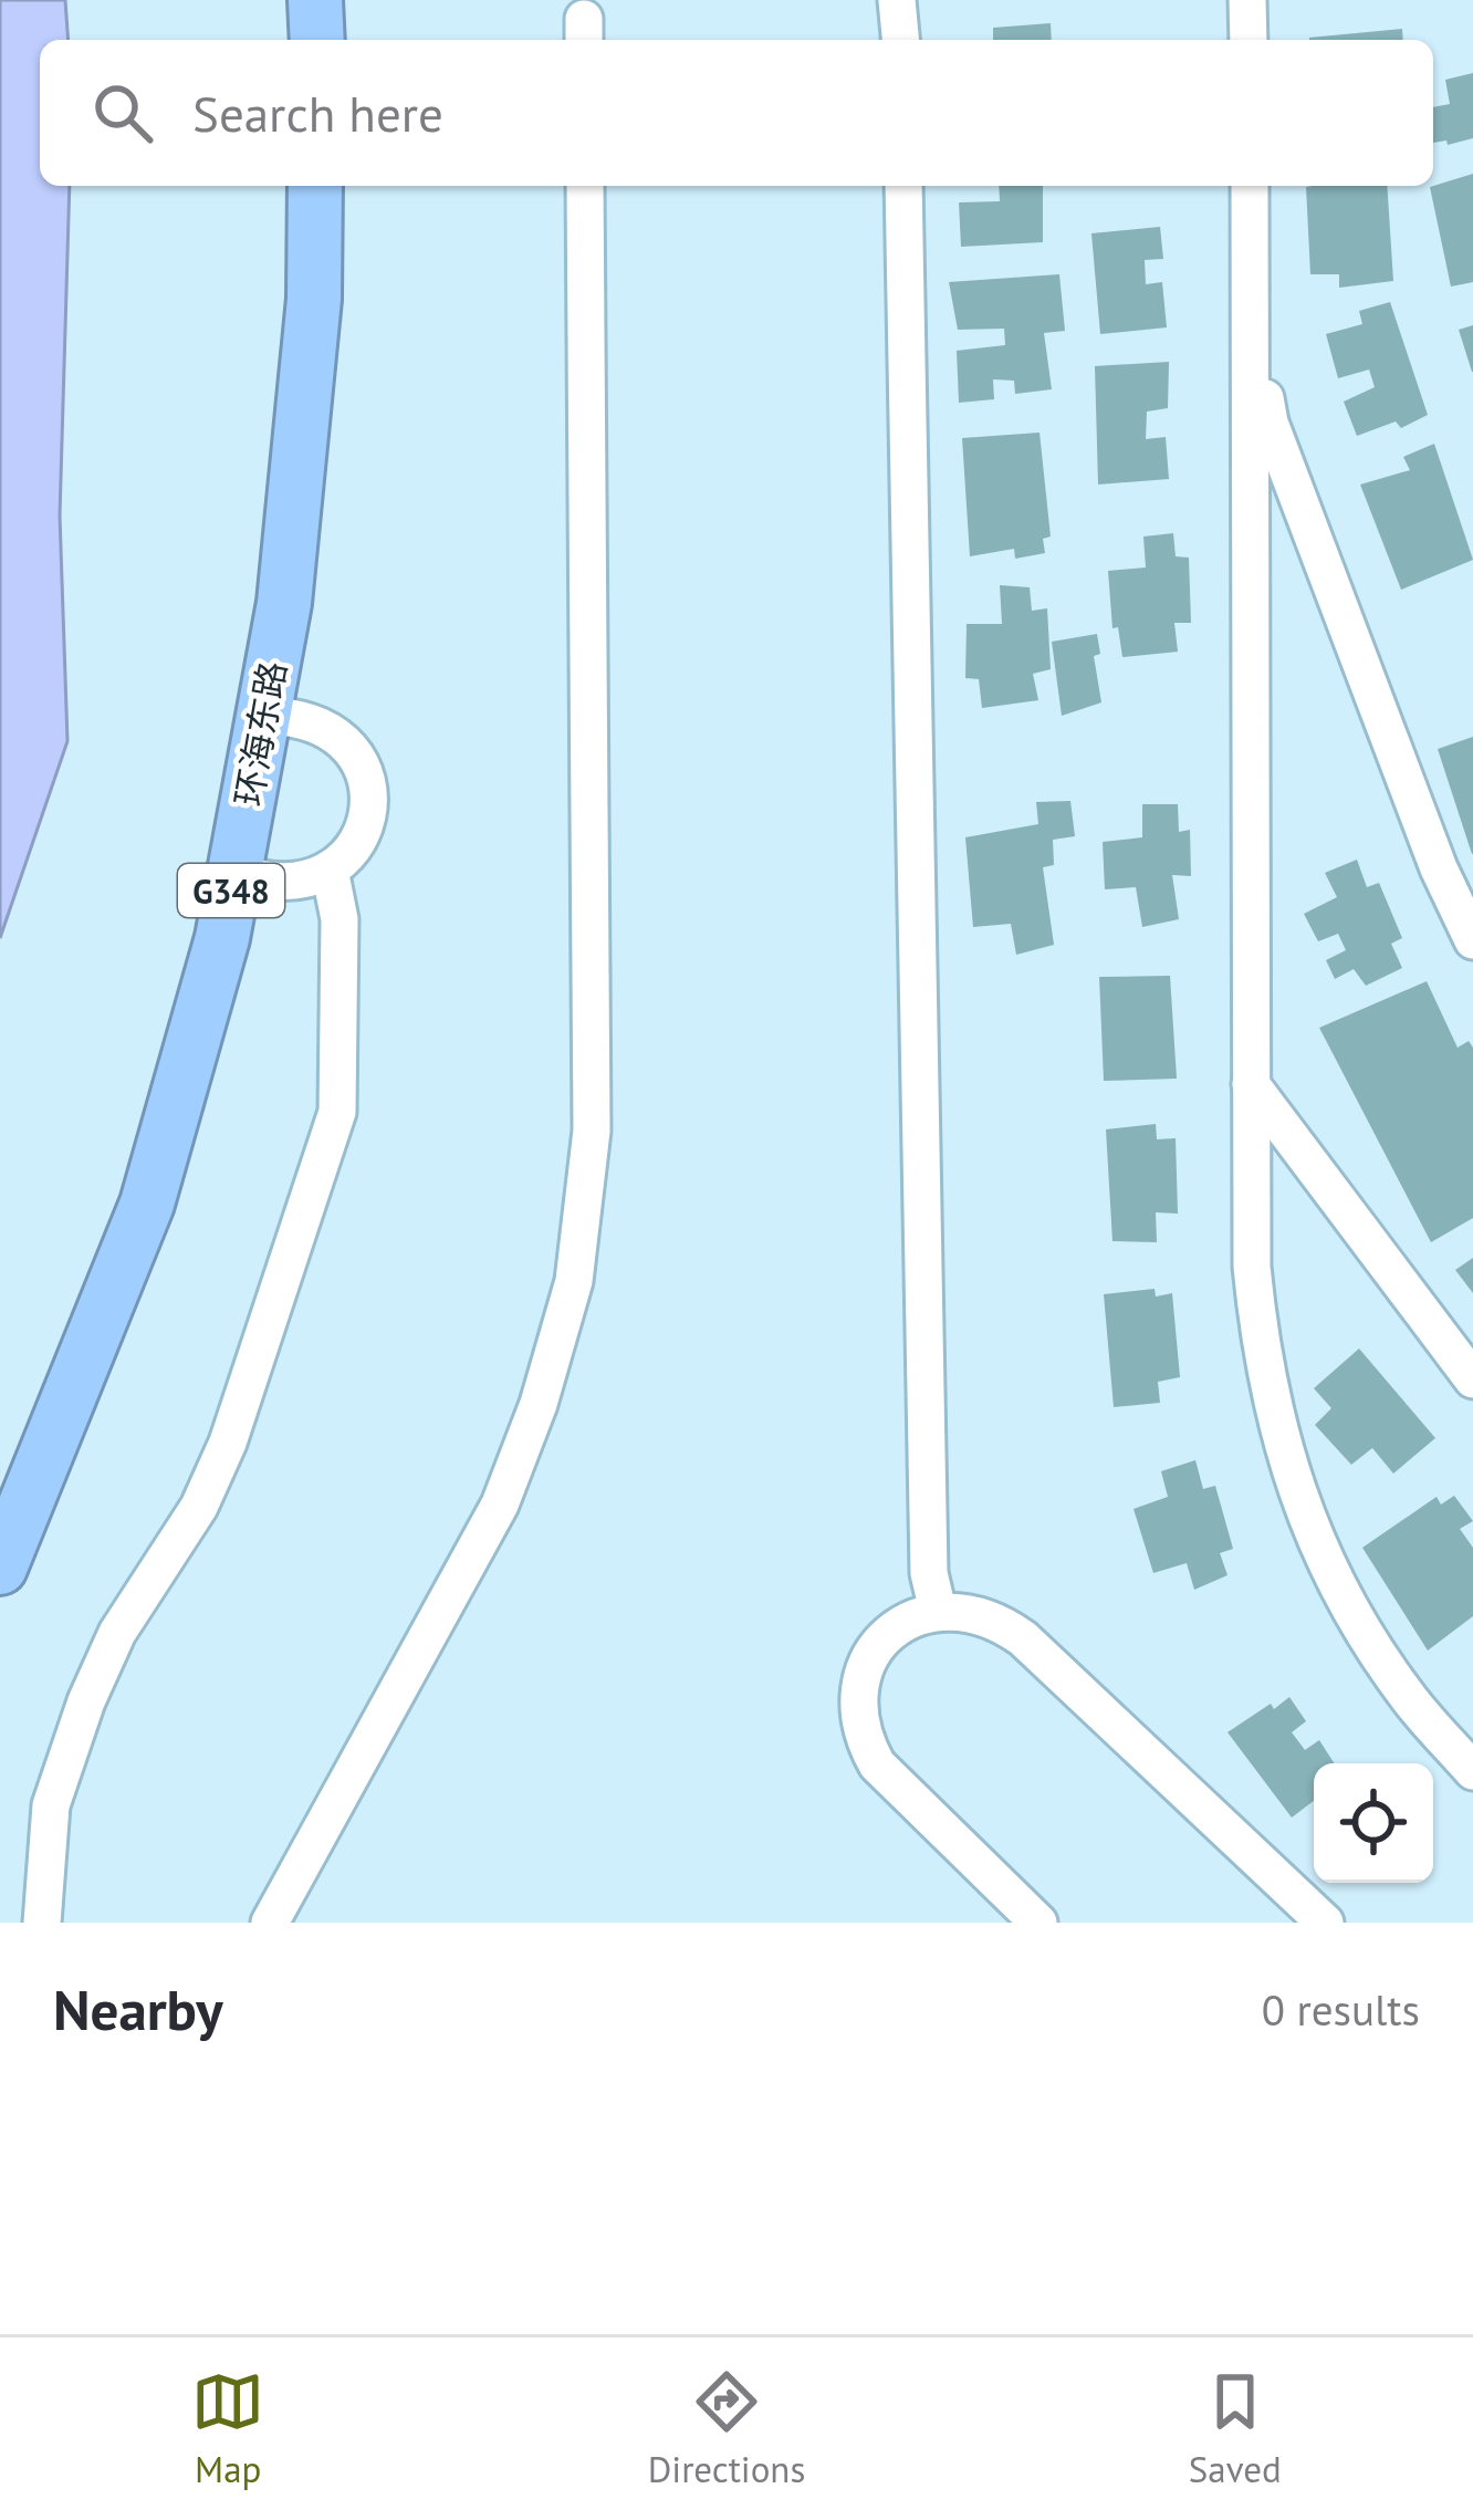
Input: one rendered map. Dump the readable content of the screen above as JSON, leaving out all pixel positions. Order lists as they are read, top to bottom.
{
  "streets": {
    "highway": ["环海东路", "G348"]
  },
  "page": {
    "search": "Search here",
    "heading": ["Nearby", "0 results"],
    "nav": ["Map", "Directions", "Saved"]
  }
}
